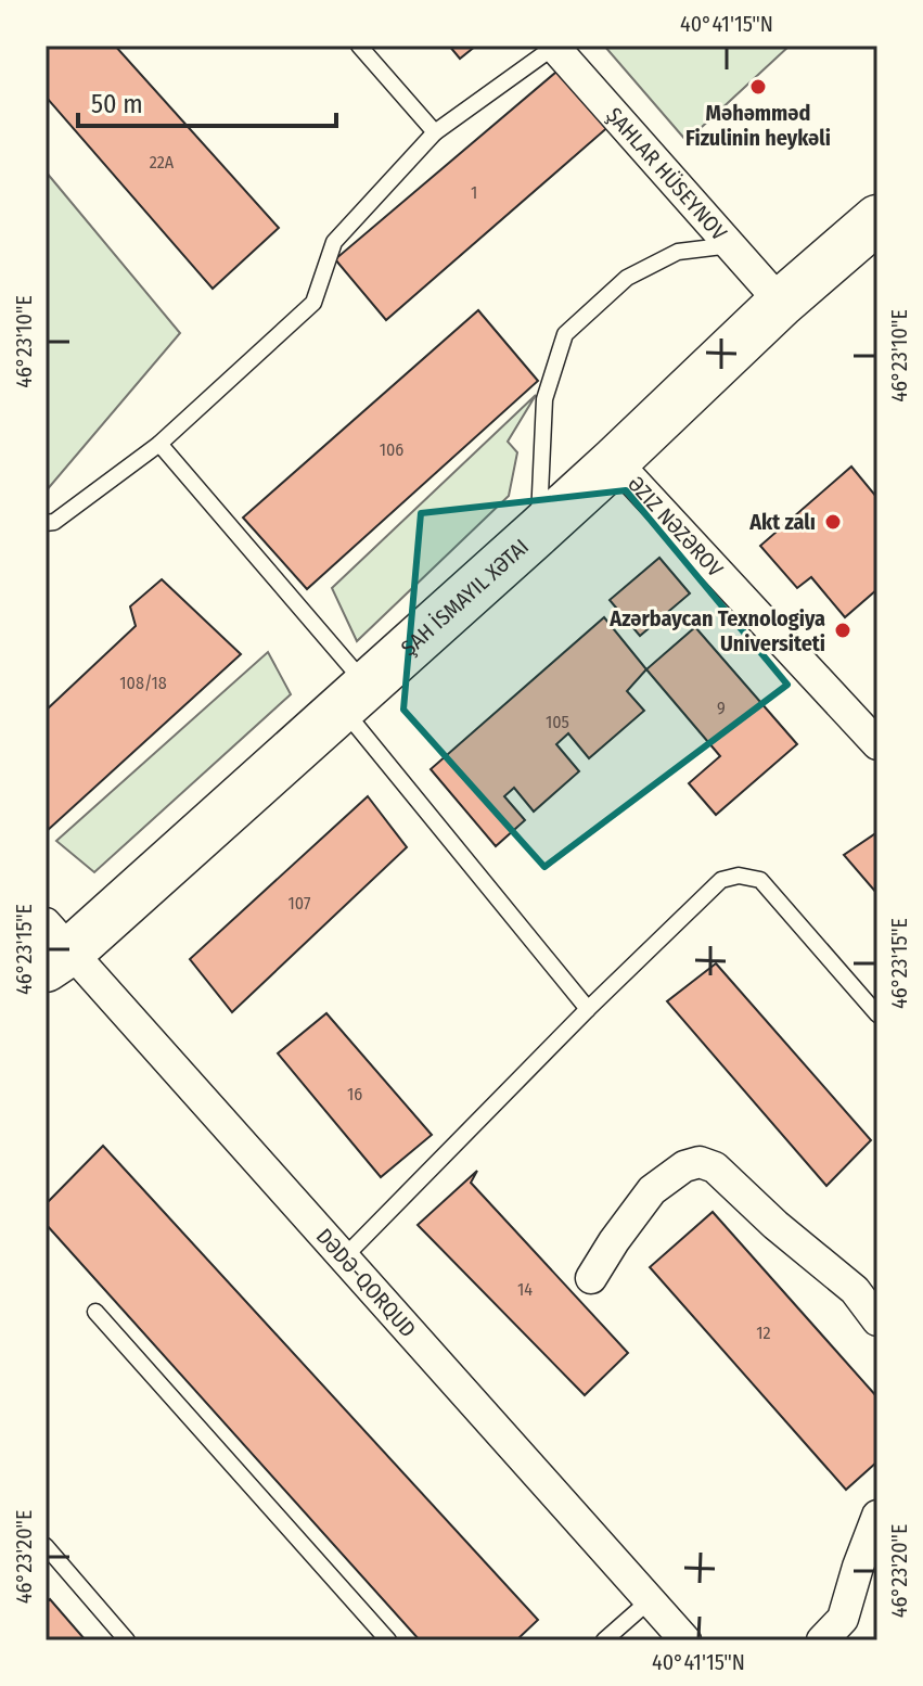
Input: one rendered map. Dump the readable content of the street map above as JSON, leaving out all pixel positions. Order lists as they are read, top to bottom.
{
  "streets": {
    "street": ["ŞAHLAR HÜSEYNOV", "ƏZIZ NƏZƏROV", "DƏDƏ-QORQUD"]
  },
  "places": ["Məhəmməd Fizulinin heykəli", "Akt zalı", "Azərbaycan Texnologiya Universiteti"],
  "house_numbers": [
    "22A",
    "1",
    "106",
    "108/18",
    "9",
    "105",
    "107",
    "16",
    "14",
    "12"
  ],
  "scale_bar": "50 m",
  "coordinates": [
    "40°41'15\"N",
    "46°23'10\"E",
    "46°23'15\"E",
    "46°23'20\"E"
  ]
}
